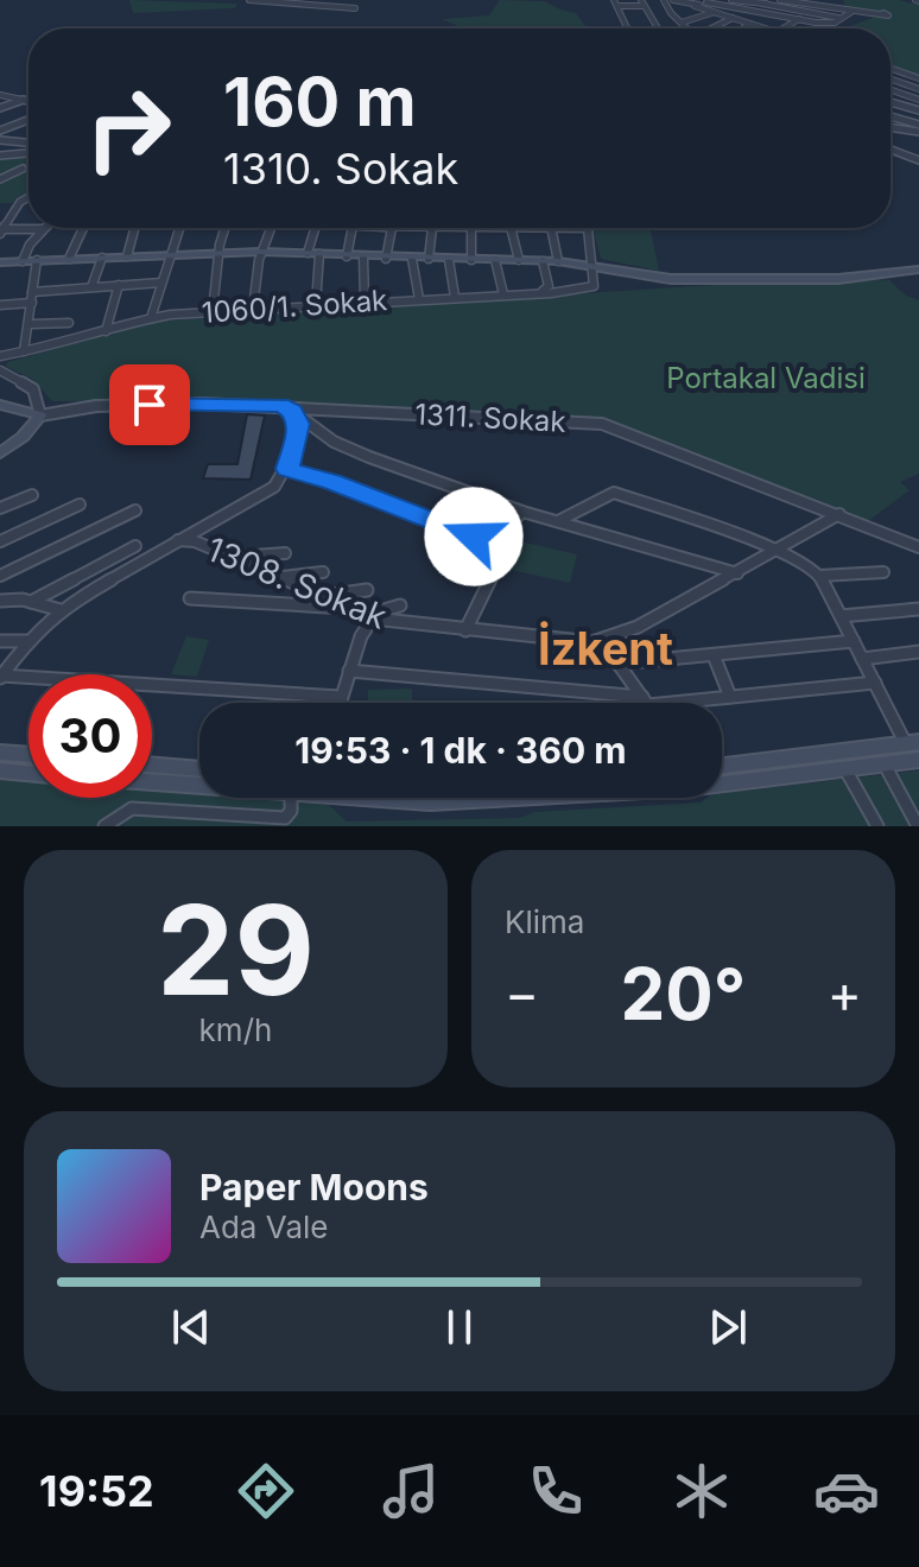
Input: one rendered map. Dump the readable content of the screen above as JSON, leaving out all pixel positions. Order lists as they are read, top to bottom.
{
  "streets": {
    "street": ["1060/1. Sokak", "1311. Sokak", "1308. Sokak"]
  },
  "crossings": [
    ["1311. Sokak", "1308. Sokak"]
  ],
  "districts": ["İzkent"],
  "parks": ["Portakal Vadisi"],
  "page": {
    "turn": ["160 m", "1310. Sokak"],
    "limit": "30",
    "trip": "19:53 · 1 dk · 360 m",
    "tile": [
      ["29", "km/h"],
      "Klima"
    ],
    "heat": ["−", "20°", "+"],
    "song": ["Paper Moons", "Ada Vale"],
    "tabs": "19:52"
  }
}
